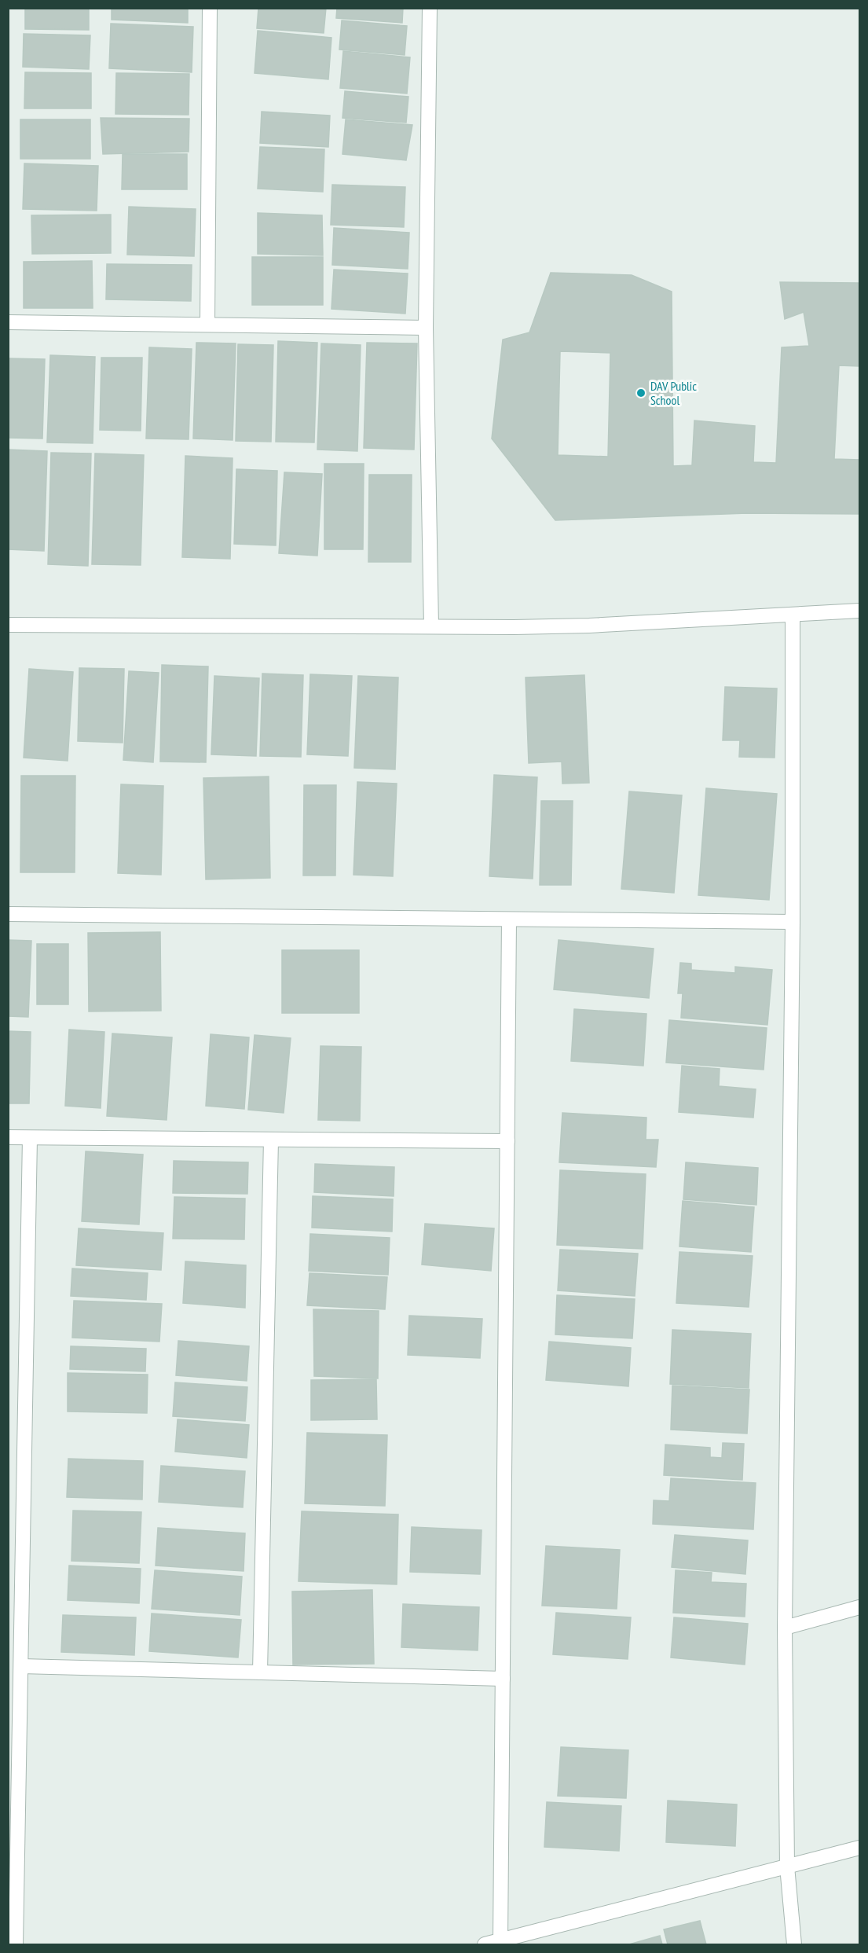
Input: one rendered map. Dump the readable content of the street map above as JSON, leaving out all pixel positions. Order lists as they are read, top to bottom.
{
  "places": ["DAV Public School"]
}
